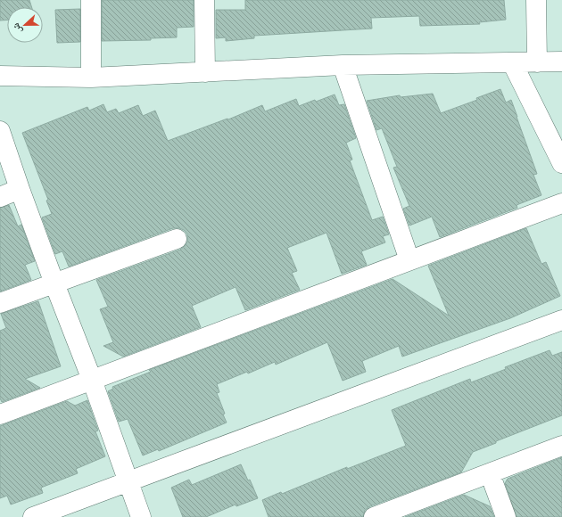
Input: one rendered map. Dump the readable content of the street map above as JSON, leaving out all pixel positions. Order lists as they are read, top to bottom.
{
  "north": "left"
}
